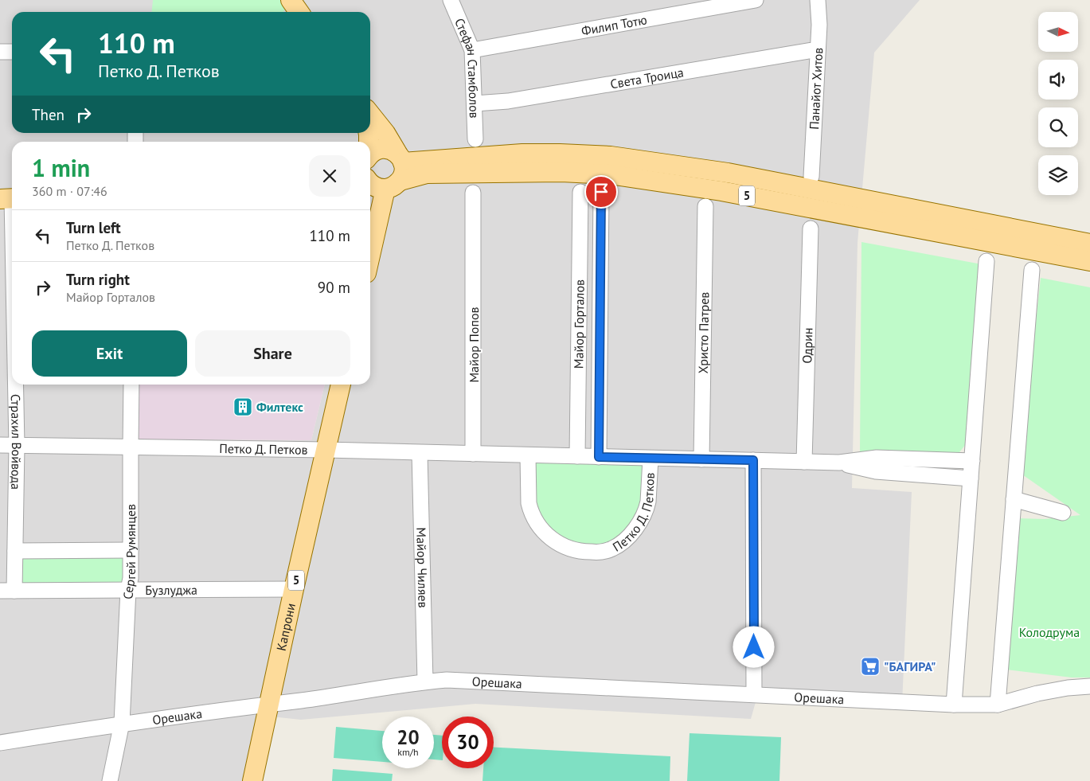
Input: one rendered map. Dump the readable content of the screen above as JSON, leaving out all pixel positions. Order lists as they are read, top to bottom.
{
  "streets": {
    "main road": ["5", "Капрони"],
    "street": [
      "Филип Тотю",
      "Стефан Стамболов",
      "Света Троица",
      "Панайот Хитов",
      "Майор Горталов",
      "Христо Патрев",
      "Майор Попов",
      "Одрин",
      "Страхил Войвода",
      "Петко Д. Петков",
      "Сергей Румянцев",
      "Майор Чиляев",
      "Бузлуджа",
      "Орешака"
    ]
  },
  "crossings": [
    ["Филип Тотю", "Стефан Стамболов"],
    ["Стефан Стамболов", "Света Троица"],
    ["Света Троица", "Панайот Хитов"],
    ["Майор Горталов", "Петко Д. Петков"],
    ["Христо Патрев", "Петко Д. Петков"],
    ["Майор Попов", "Петко Д. Петков"],
    ["Одрин", "Петко Д. Петков"],
    ["Страхил Войвода", "Петко Д. Петков"],
    ["Страхил Войвода", "Бузлуджа"],
    ["Петко Д. Петков", "Сергей Румянцев"],
    ["Петко Д. Петков", "Майор Чиляев"],
    ["Петко Д. Петков", "Капрони"],
    ["Сергей Румянцев", "Бузлуджа"],
    ["Сергей Румянцев", "Орешака"],
    ["Майор Чиляев", "Орешака"],
    ["Бузлуджа", "Капрони"],
    ["Капрони", "Орешака"]
  ],
  "parks": ["Колодрума"],
  "places": {
    "building": ["Филтекс"],
    "supermarket": ["\"БАГИРА\""]
  },
  "north": "right",
  "page": {
    "turn": ["110 m", "Петко Д. Петков"],
    "then": "Then",
    "heading": ["1 min", "360 m · 07:46"],
    "list": [
      {
        "name": "Turn left",
        "note": "Петко Д. Петков",
        "value": "110 m"
      },
      {
        "name": "Turn right",
        "note": "Майор Горталов",
        "value": "90 m"
      }
    ],
    "buttons": ["Exit", "Share"],
    "speed": "20 km/h",
    "limit": "30"
  }
}
